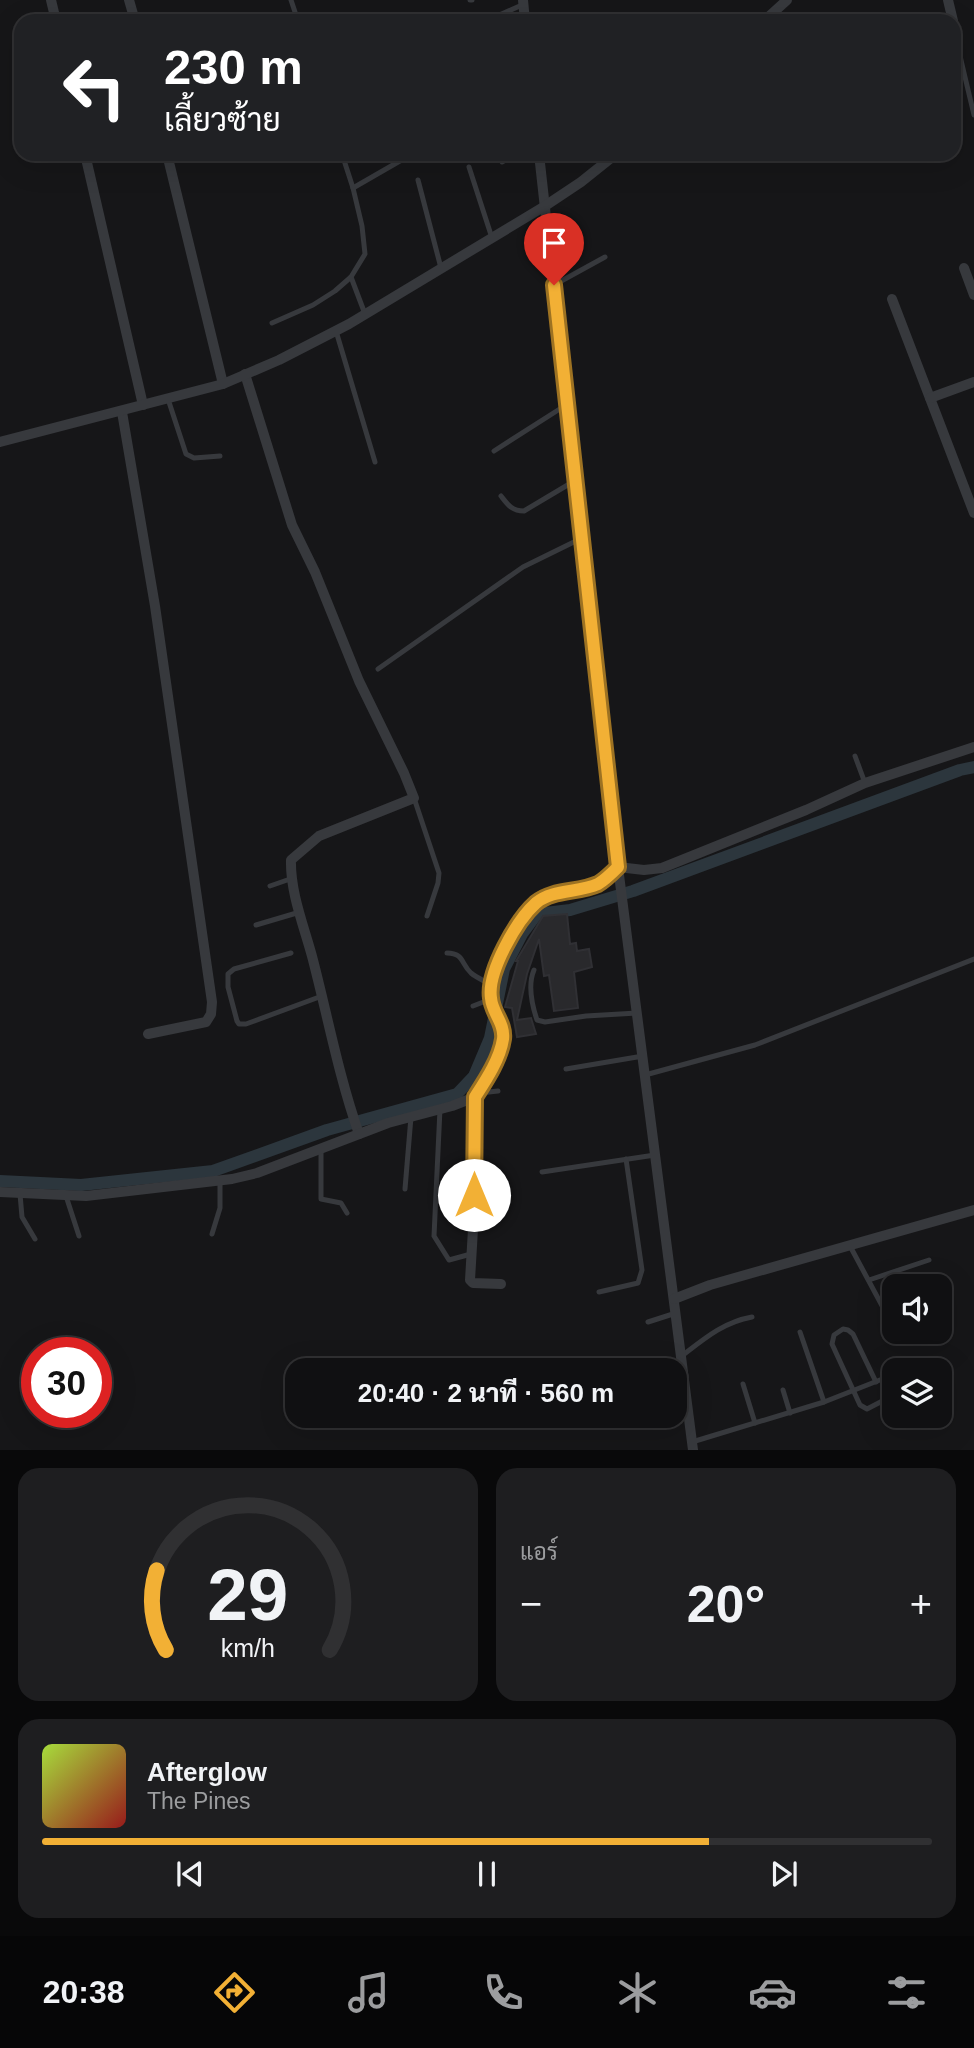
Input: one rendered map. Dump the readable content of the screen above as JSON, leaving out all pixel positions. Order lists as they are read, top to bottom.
{
  "page": {
    "turn": ["230 m", "เลี้ยวซ้าย"],
    "limit": "30",
    "trip": "20:40 · 2 นาที · 560 m",
    "tile": "แอร์",
    "heat": ["−", "20°", "+"],
    "song": ["Afterglow", "The Pines"],
    "tabs": "20:38",
    "gauge": ["29", "km/h"]
  }
}
